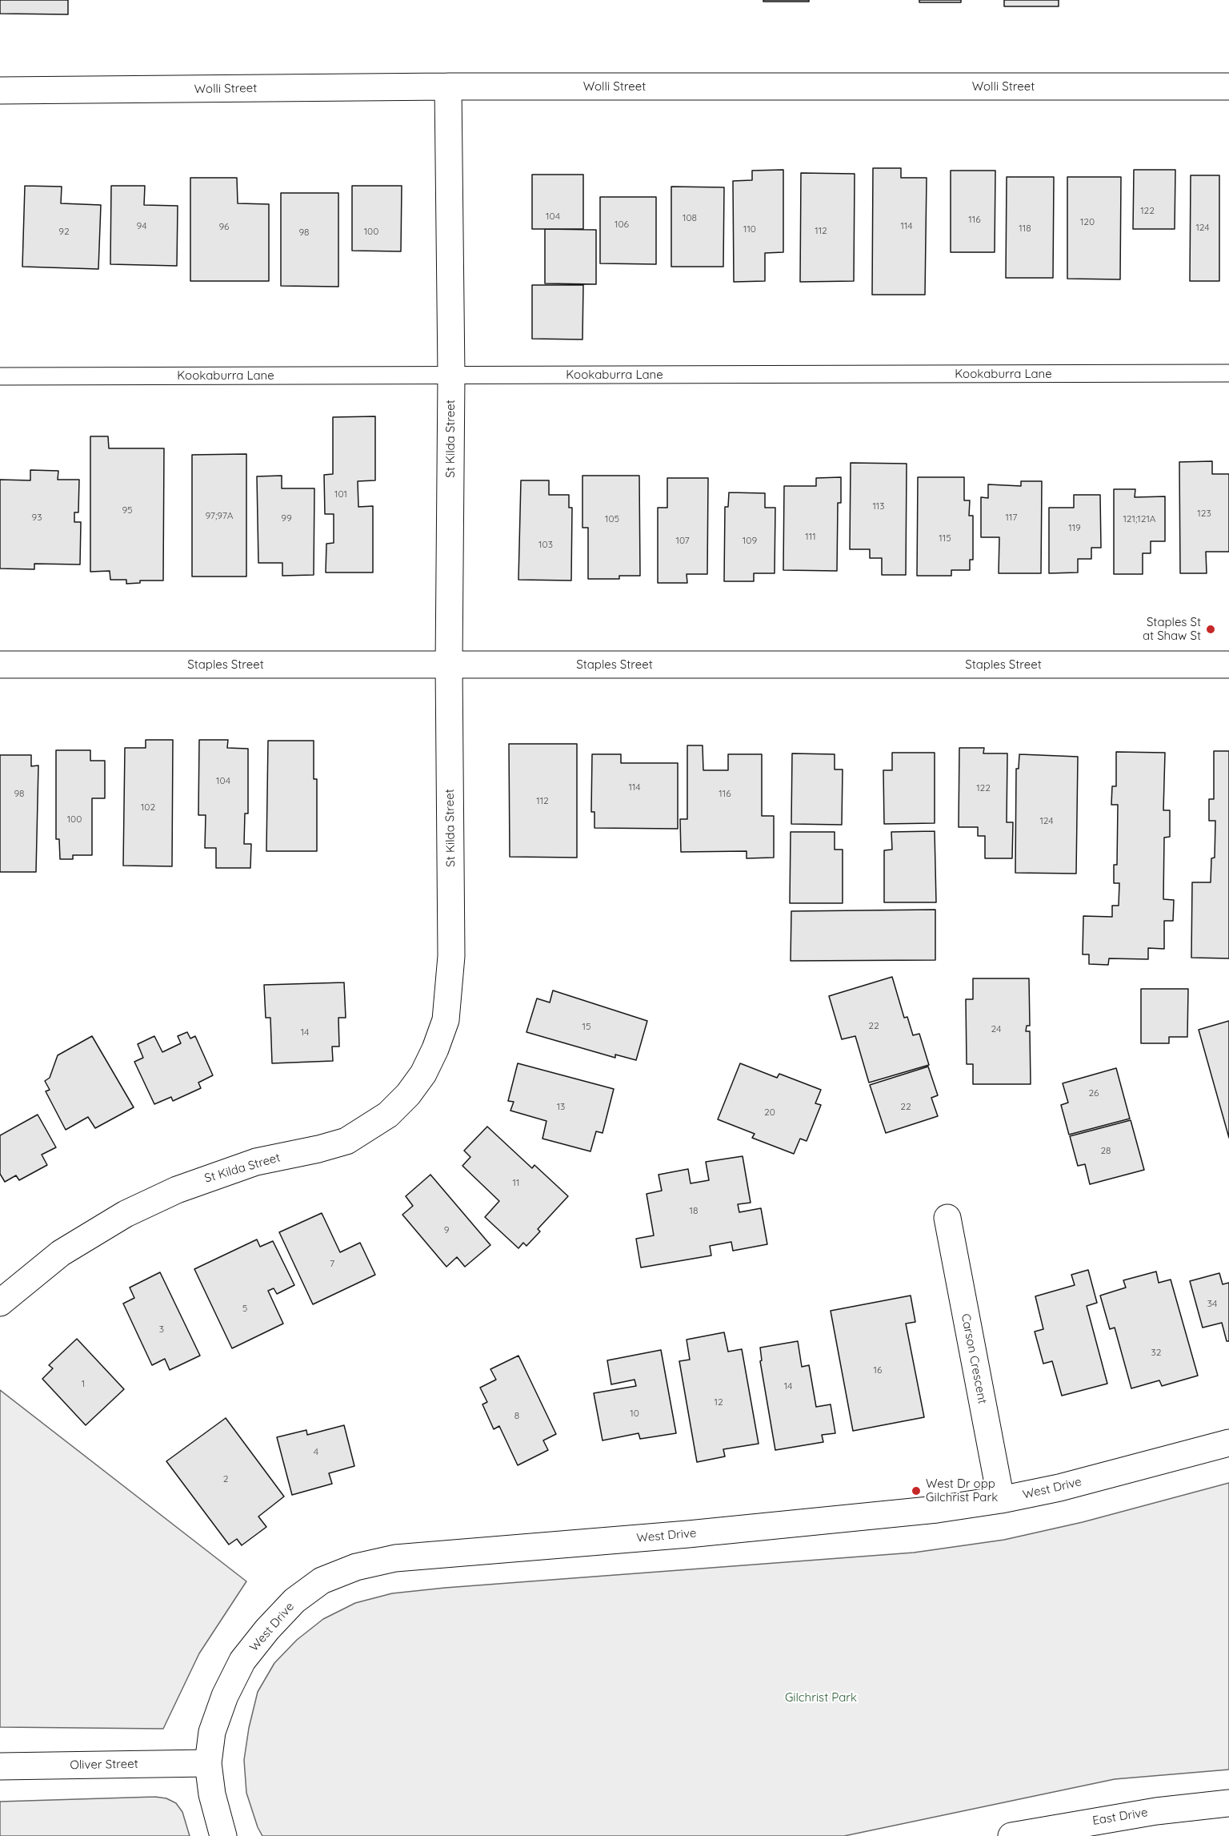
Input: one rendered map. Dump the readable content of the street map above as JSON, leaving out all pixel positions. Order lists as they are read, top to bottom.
{
  "streets": {
    "street": [
      "Wolli Street",
      "St Kilda Street",
      "Staples Street",
      "Carson Crescent",
      "West Drive",
      "Oliver Street",
      "East Drive"
    ],
    "lane": ["Kookaburra Lane"]
  },
  "crossings": [
    ["Wolli Street", "St Kilda Street"],
    ["Kookaburra Lane", "St Kilda Street"],
    ["St Kilda Street", "Staples Street"],
    ["Carson Crescent", "West Drive"],
    ["West Drive", "Oliver Street"]
  ],
  "parks": ["Gilchrist Park"],
  "places": ["Staples St at Shaw St", "West Dr opp Gilchrist Park"],
  "house_numbers": [
    "122",
    "104",
    "108",
    "116",
    "120",
    "106",
    "94",
    "114",
    "96",
    "124",
    "118",
    "110",
    "112",
    "92",
    "100",
    "98",
    "101",
    "113",
    "95",
    "123",
    "97;97A",
    "93",
    "117",
    "99",
    "105",
    "121;121A",
    "119",
    "111",
    "115",
    "107",
    "109",
    "103",
    "104",
    "114",
    "122",
    "98",
    "116",
    "112",
    "102",
    "100",
    "124",
    "22",
    "15",
    "24",
    "14",
    "26",
    "13",
    "22",
    "20",
    "28",
    "11",
    "18",
    "9",
    "7",
    "34",
    "5",
    "3",
    "32",
    "16",
    "1",
    "14",
    "12",
    "10",
    "8",
    "4",
    "2"
  ]
}
